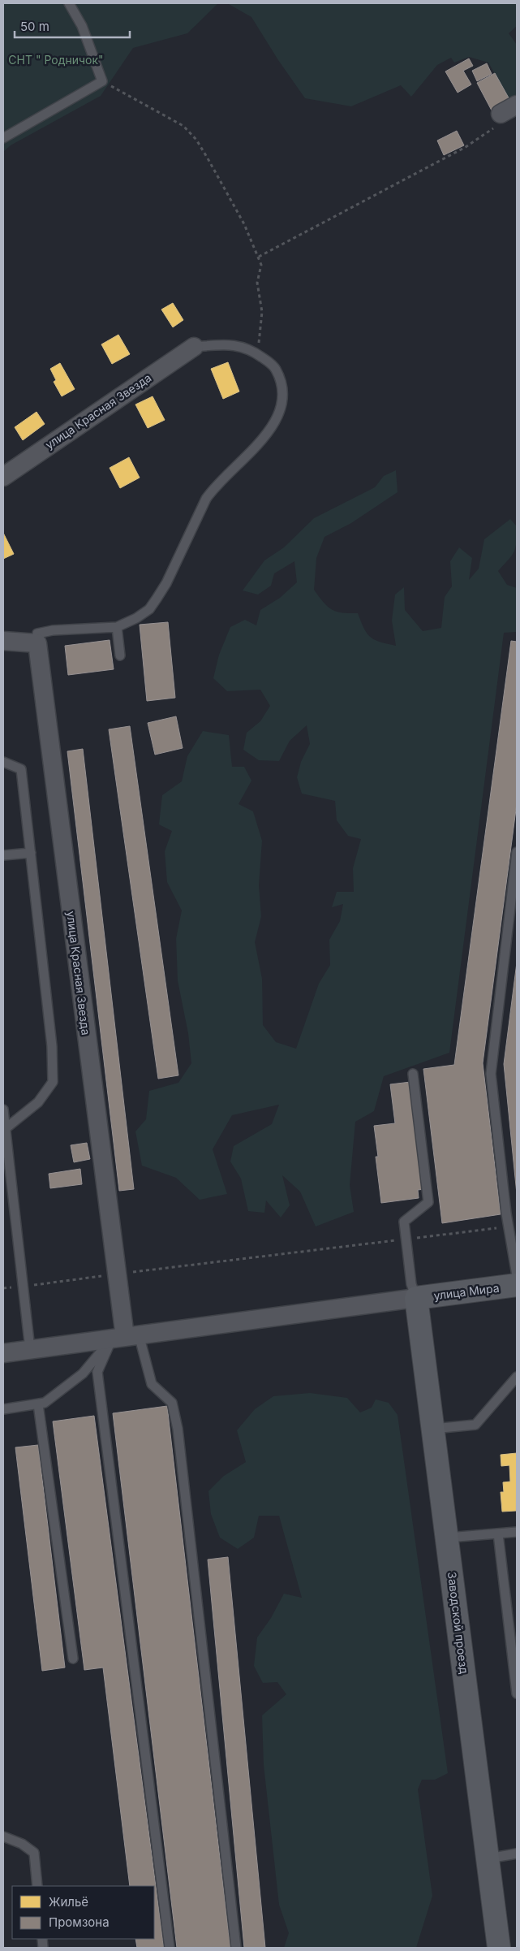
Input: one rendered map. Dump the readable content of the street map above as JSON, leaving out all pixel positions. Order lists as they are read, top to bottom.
{
  "streets": {
    "main road": ["улица Мира", "Заводской проезд"],
    "street": ["улица Красная Звезда"]
  },
  "crossings": [
    ["улица Мира", "Заводской проезд"]
  ],
  "parks": ["СНТ \" Родничок\""],
  "legend": ["Жильё", "Промзона"],
  "scale_bar": "50 m"
}
